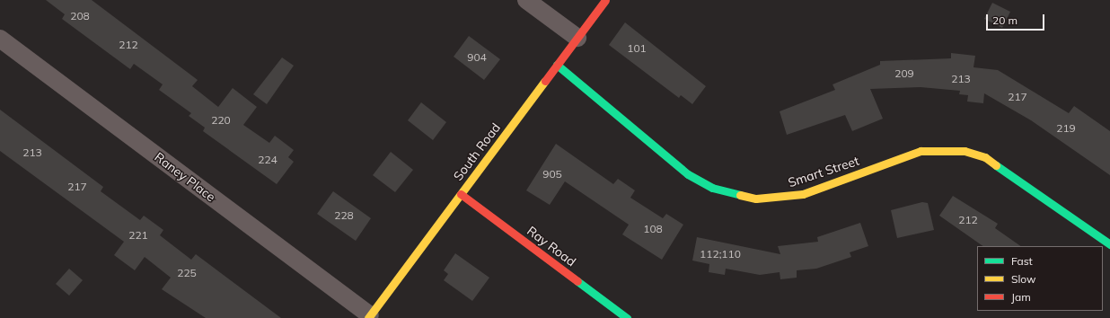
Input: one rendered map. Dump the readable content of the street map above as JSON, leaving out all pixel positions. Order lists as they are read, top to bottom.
{
  "streets": {
    "street": [
      "South Road",
      "Smart Street",
      "Raney Place",
      "Ray Road"
    ]
  },
  "crossings": [
    ["South Road", "Smart Street"],
    ["South Road", "Raney Place"],
    ["South Road", "Ray Road"]
  ],
  "house_numbers": [
    "208",
    "212",
    "101",
    "904",
    "209",
    "213",
    "217",
    "220",
    "219",
    "213",
    "224",
    "905",
    "217",
    "228",
    "212",
    "108",
    "221",
    "112;110",
    "225"
  ],
  "legend": ["Fast", "Slow", "Jam"],
  "scale_bar": "20 m"
}
